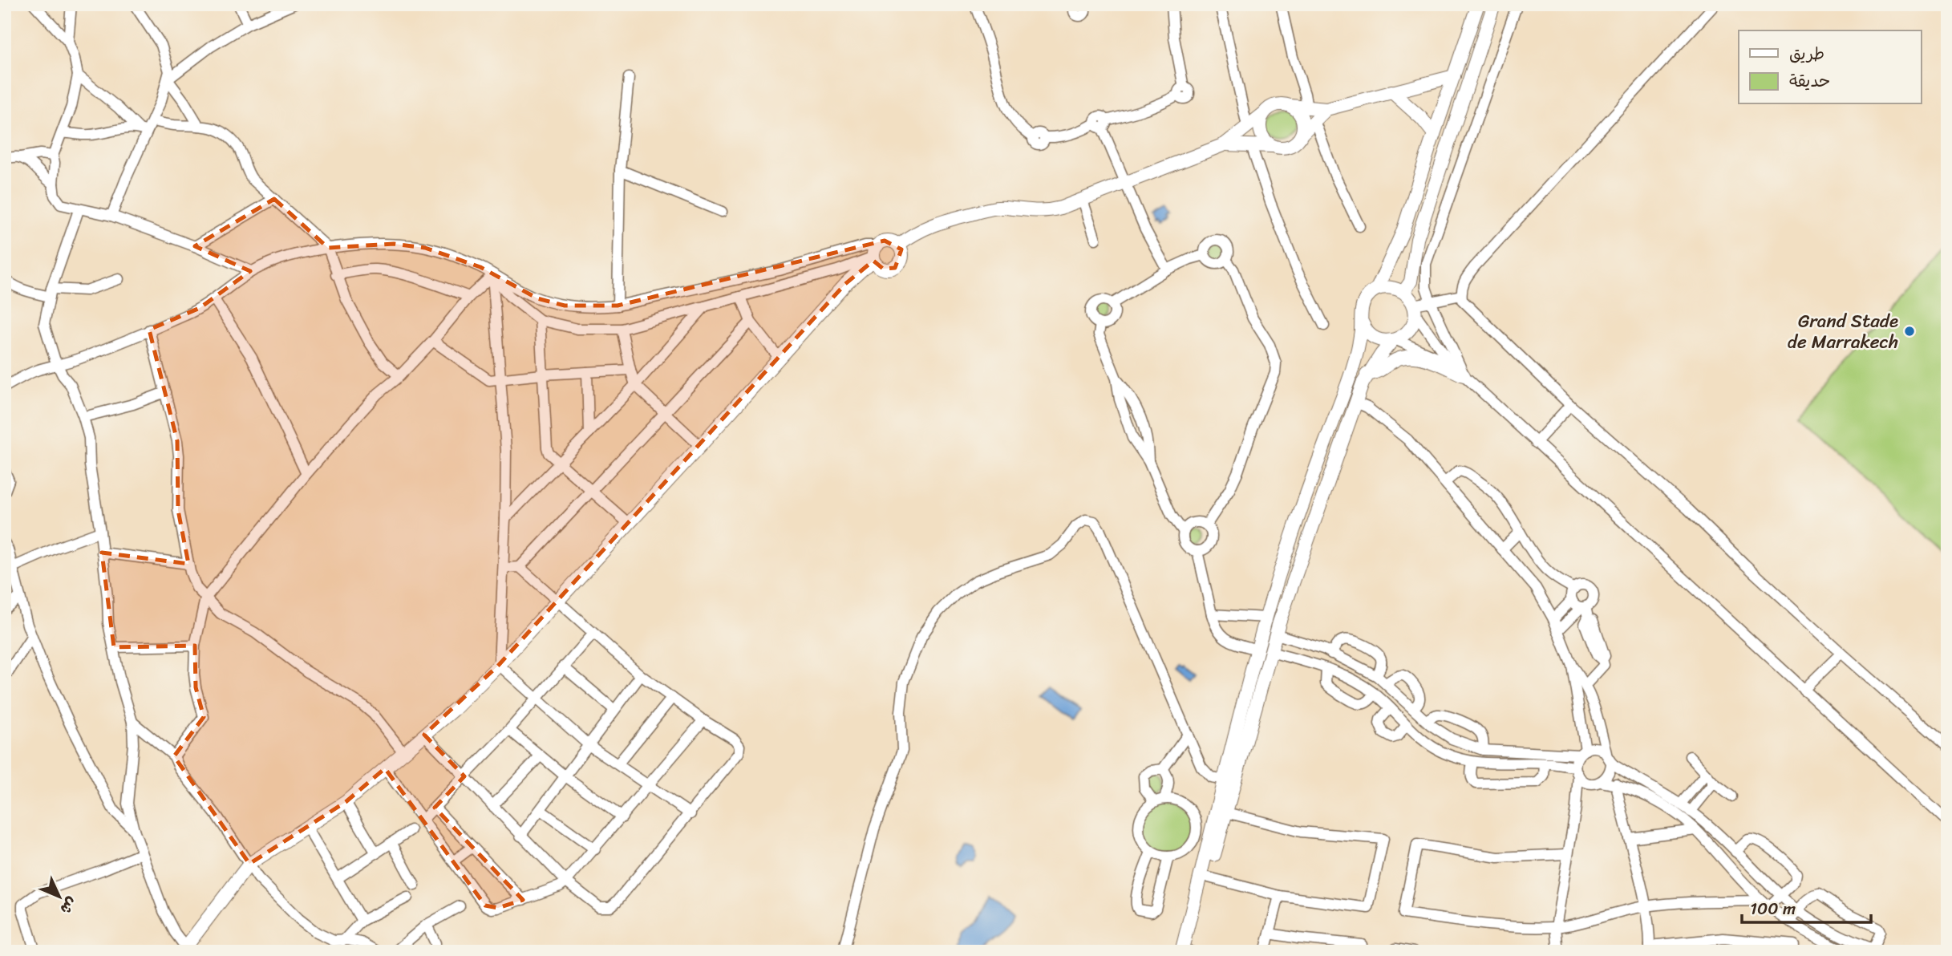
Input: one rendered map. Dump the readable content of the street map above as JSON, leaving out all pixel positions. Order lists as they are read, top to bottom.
{
  "places": ["Grand Stade de Marrakech"],
  "legend": ["طريق", "حديقة"],
  "scale_bar": "100 m",
  "north": "bottom right"
}
